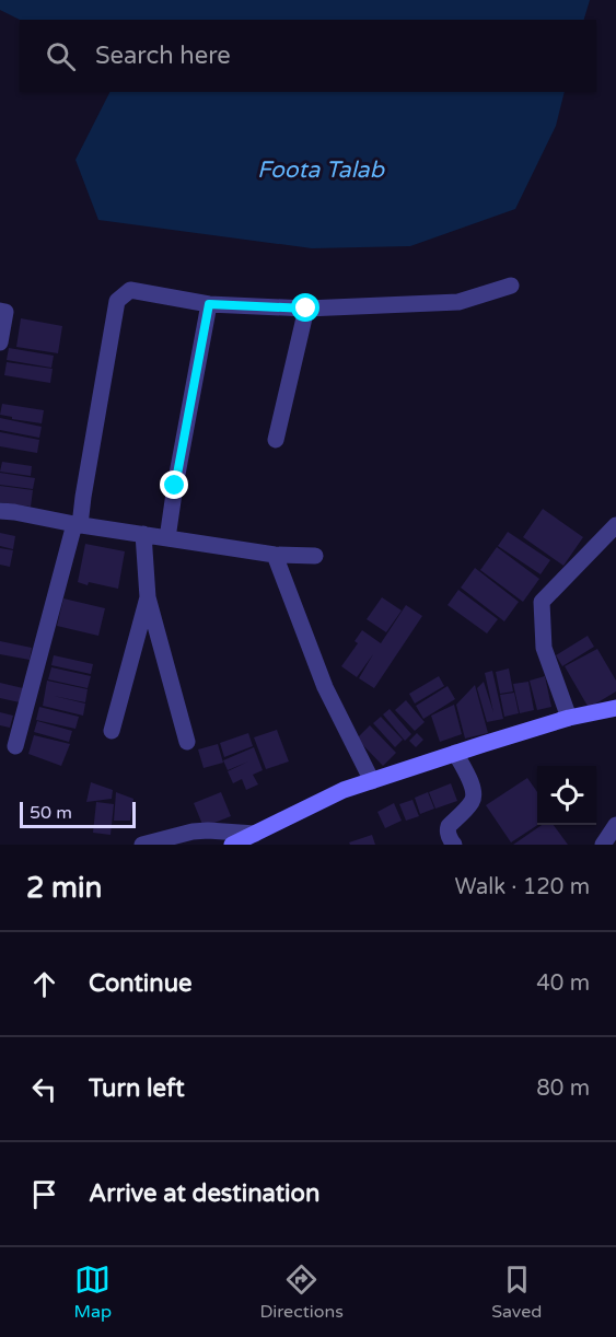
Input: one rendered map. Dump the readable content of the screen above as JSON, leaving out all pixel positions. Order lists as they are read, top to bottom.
{
  "water": ["Foota Talab"],
  "scale_bar": "50 m",
  "page": {
    "search": "Search here",
    "scale": "50 m",
    "heading": ["2 min", "Walk · 120 m"],
    "list": [
      ["Continue", "40 m"],
      ["Turn left", "80 m"],
      "Arrive at destination"
    ],
    "nav": ["Map", "Directions", "Saved"]
  }
}
